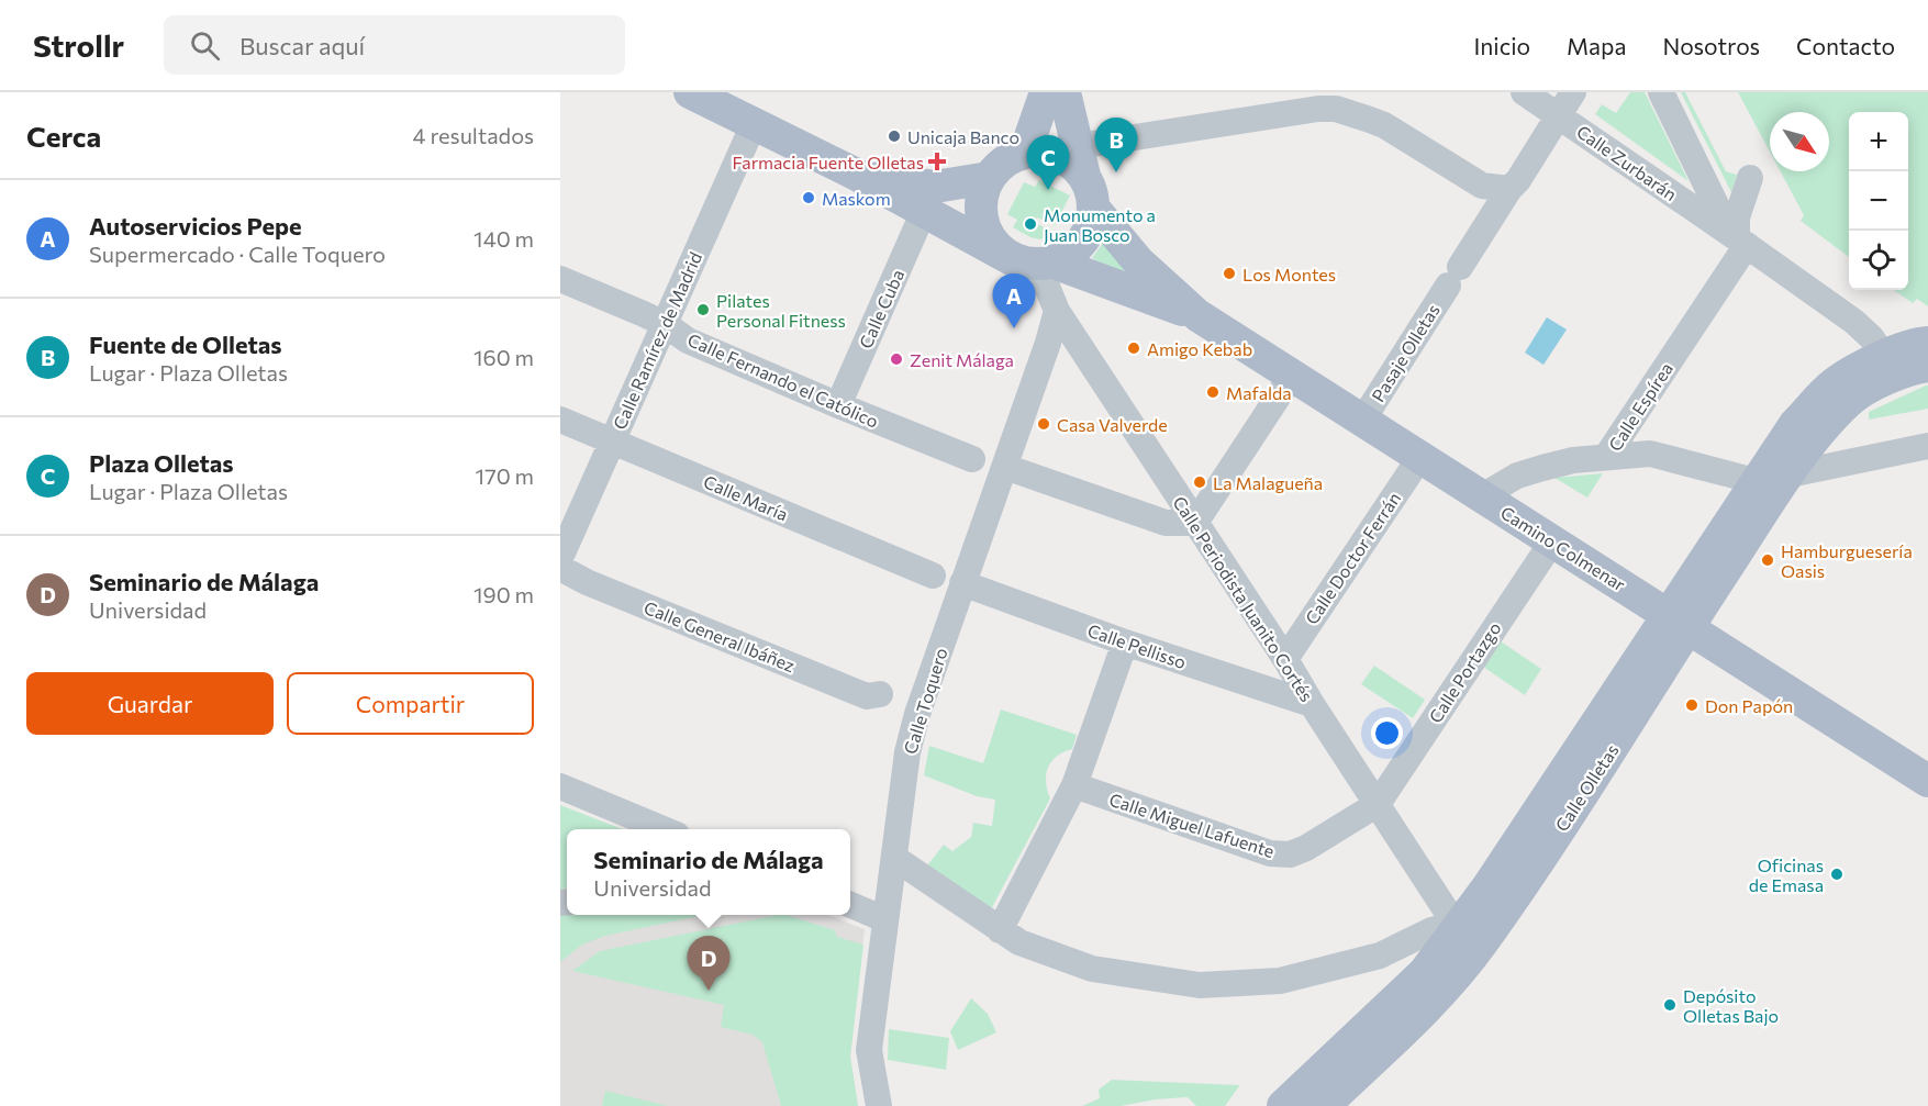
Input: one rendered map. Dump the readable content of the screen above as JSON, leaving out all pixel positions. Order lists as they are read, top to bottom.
{
  "streets": {
    "main road": ["Camino Colmenar", "Calle Olletas"],
    "street": [
      "Calle Zurbarán",
      "Calle Cuba",
      "Calle Ramírez de Madrid",
      "Pasaje Olletas",
      "Calle Fernando el Católico",
      "Calle Espírea",
      "Calle María",
      "Calle Doctor Ferrán",
      "Calle Periodista Juanito Cortés",
      "Calle General Ibáñez",
      "Calle Pellisso",
      "Calle Portazgo",
      "Calle Toquero",
      "Calle Miguel Lafuente"
    ]
  },
  "crossings": [
    ["Calle Zurbarán", "Pasaje Olletas"],
    ["Calle Zurbarán", "Calle Espírea"],
    ["Calle Cuba", "Calle Fernando el Católico"],
    ["Calle Cuba", "Camino Colmenar"],
    ["Calle Ramírez de Madrid", "Calle Fernando el Católico"],
    ["Calle Ramírez de Madrid", "Calle María"],
    ["Calle Ramírez de Madrid", "Camino Colmenar"],
    ["Pasaje Olletas", "Camino Colmenar"],
    ["Calle Espírea", "Camino Colmenar"],
    ["Camino Colmenar", "Calle Doctor Ferrán"],
    ["Camino Colmenar", "Calle Periodista Juanito Cortés"],
    ["Camino Colmenar", "Calle Portazgo"],
    ["Camino Colmenar", "Calle Olletas"],
    ["Calle Doctor Ferrán", "Calle Periodista Juanito Cortés"],
    ["Calle Periodista Juanito Cortés", "Calle Pellisso"],
    ["Calle Periodista Juanito Cortés", "Calle Portazgo"],
    ["Calle Periodista Juanito Cortés", "Calle Toquero"],
    ["Calle Periodista Juanito Cortés", "Calle Olletas"],
    ["Calle Periodista Juanito Cortés", "Calle Miguel Lafuente"],
    ["Calle Pellisso", "Calle Toquero"],
    ["Calle Portazgo", "Calle Miguel Lafuente"]
  ],
  "places": {
    "other": [
      "Unicaja Banco",
      "Maskom",
      "Monumento a Juan Bosco",
      "Los Montes",
      "Pilates Personal Fitness",
      "Amigo Kebab",
      "Zenit Málaga",
      "Mafalda",
      "Casa Valverde",
      "La Malagueña",
      "Hamburguesería Oasis",
      "Don Papón",
      "Oficinas de Emasa",
      "Depósito Olletas Bajo"
    ],
    "health": ["Farmacia Fuente Olletas"]
  },
  "north": "bottom right",
  "page": {
    "header": "Strollr",
    "search": "Buscar aquí",
    "nav": [
      "Inicio",
      "Mapa",
      "Nosotros",
      "Contacto"
    ],
    "heading": ["Cerca", "4 resultados"],
    "map_buttons": ["+", "−"],
    "pins": [
      "B",
      "C",
      "A",
      "D"
    ],
    "list": [
      {
        "mark": "A",
        "name": "Autoservicios Pepe",
        "note": "Supermercado · Calle Toquero",
        "value": "140 m"
      },
      {
        "mark": "B",
        "name": "Fuente de Olletas",
        "note": "Lugar · Plaza Olletas",
        "value": "160 m"
      },
      {
        "mark": "C",
        "name": "Plaza Olletas",
        "note": "Lugar · Plaza Olletas",
        "value": "170 m"
      },
      {
        "mark": "D",
        "name": "Seminario de Málaga",
        "note": "Universidad",
        "value": "190 m"
      }
    ],
    "buttons": ["Guardar", "Compartir"],
    "popup": ["Seminario de Málaga", "Universidad"]
  }
}
